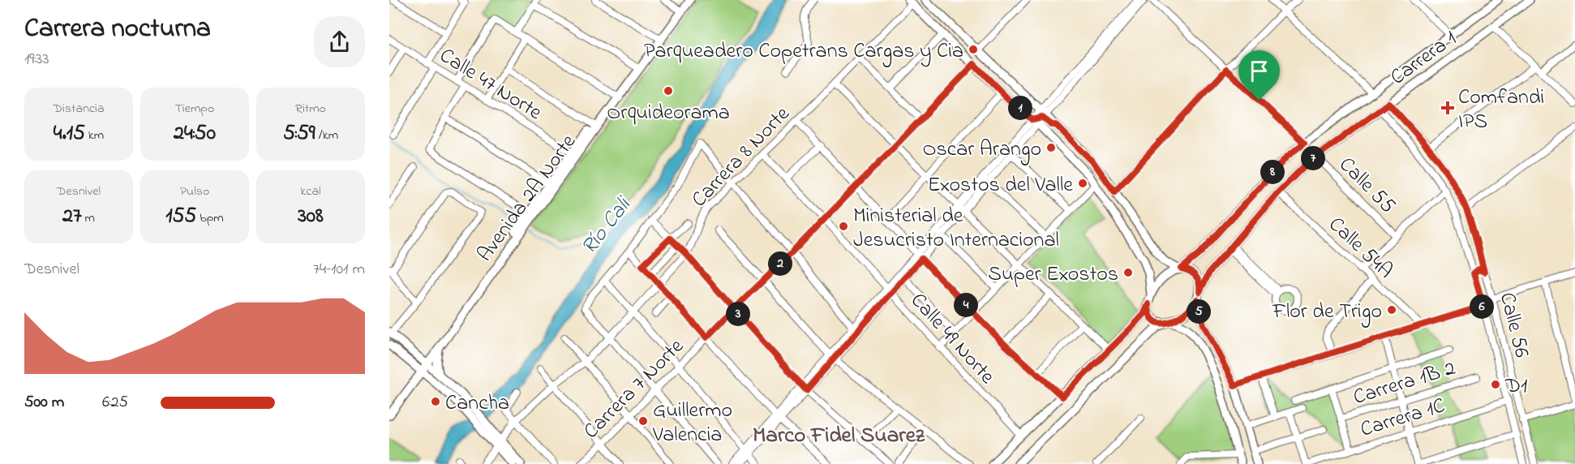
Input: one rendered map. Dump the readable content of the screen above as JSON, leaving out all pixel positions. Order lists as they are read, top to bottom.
{
  "streets": {
    "main road": ["Carrera 1", "Avenida 2A Norte"],
    "street": [
      "Calle 47 Norte",
      "Carrera 8 Norte",
      "Calle 55",
      "Calle 54A",
      "Calle 56",
      "Calle 49 Norte",
      "Carrera 1B 2",
      "Carrera 7 Norte",
      "Carrera 1C"
    ]
  },
  "crossings": [
    ["Carrera 1", "Calle 55"],
    ["Carrera 1", "Calle 54A"],
    ["Carrera 1", "Calle 56"],
    ["Calle 47 Norte", "Avenida 2A Norte"],
    ["Carrera 8 Norte", "Calle 49 Norte"],
    ["Calle 56", "Carrera 1C"],
    ["Calle 49 Norte", "Carrera 7 Norte"]
  ],
  "districts": ["Marco Fidel Suarez"],
  "water": ["Río Cali"],
  "places": {
    "other": [
      "Parqueadero Copetrans Cargas y Cia",
      "Orquideorama",
      "Oscar Arango",
      "Exostos del Valle",
      "Ministerial de Jesucristo Internacional",
      "Super Exostos",
      "Flor de Trigo",
      "D1",
      "Cancha",
      "Guillermo Valencia"
    ],
    "health": ["Comfandi IPS"]
  },
  "page": {
    "heading": ["Carrera nocturna", "19:33"],
    "stats": [
      ["Distancia", "4.15 km"],
      ["Tiempo", "24:50"],
      ["Ritmo", "5:59 /km"],
      ["Desnivel", "27 m"],
      ["Pulso", "155 bpm"],
      ["kcal", "308"]
    ],
    "pins": [
      "1",
      "7",
      "8",
      "2",
      "4",
      "6",
      "5",
      "3"
    ],
    "chart": ["Desnivel", "74–101 m"],
    "list": [
      {
        "name": "500 m",
        "note": "6:25"
      }
    ]
  }
}
